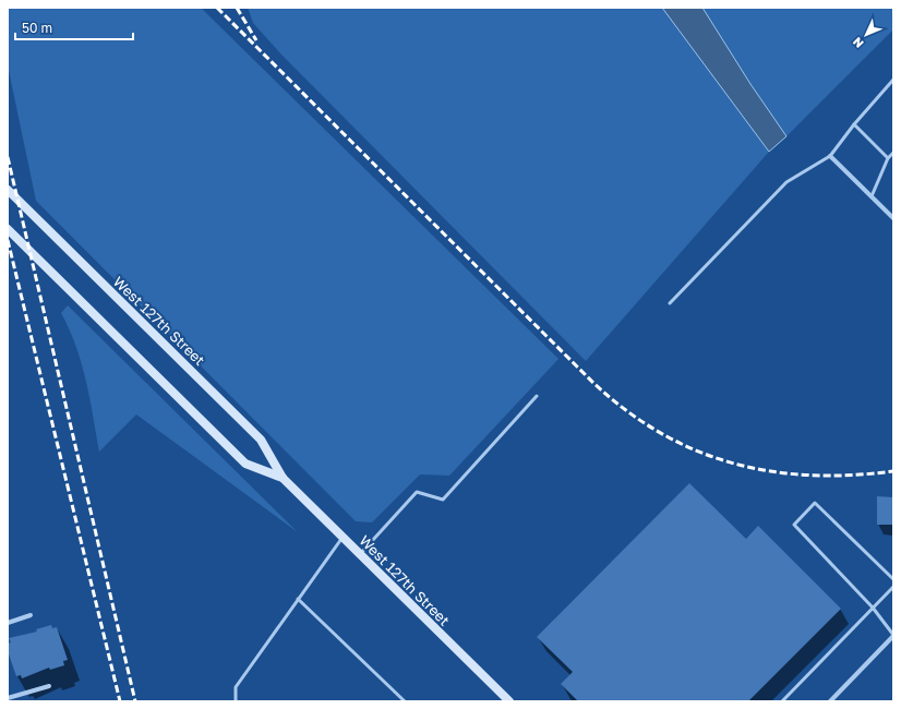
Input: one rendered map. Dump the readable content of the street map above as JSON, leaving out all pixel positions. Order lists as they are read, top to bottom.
{
  "streets": {
    "main road": ["West 127th Street"]
  },
  "scale_bar": "50 m",
  "north": "bottom left"
}
